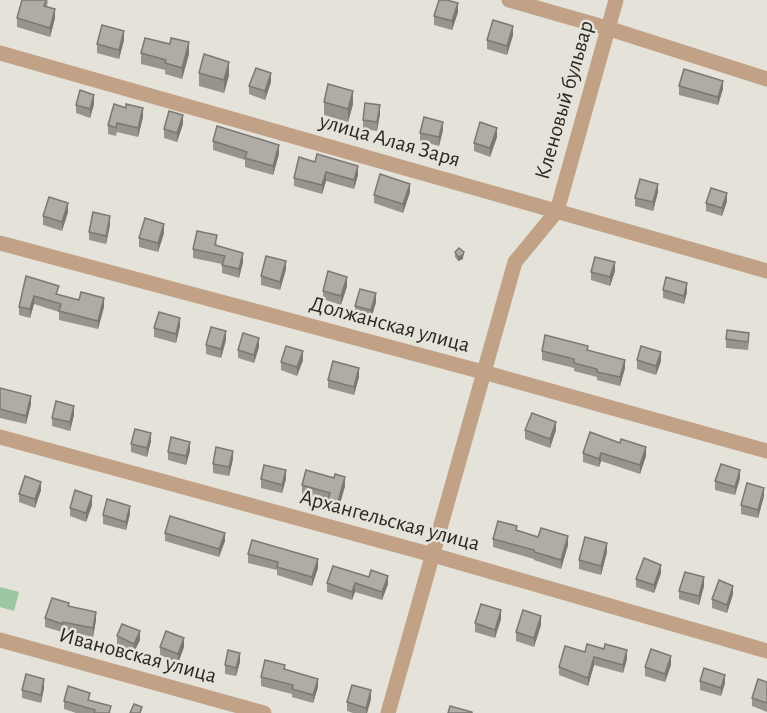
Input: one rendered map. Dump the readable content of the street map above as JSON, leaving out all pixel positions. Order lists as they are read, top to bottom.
{
  "streets": {
    "street": [
      "Кленовый бульвар",
      "улица Алая Заря",
      "Должанская улица",
      "Архангельская улица",
      "Ивановская улица"
    ]
  },
  "crossings": [
    ["Кленовый бульвар", "улица Алая Заря"]
  ]
}
